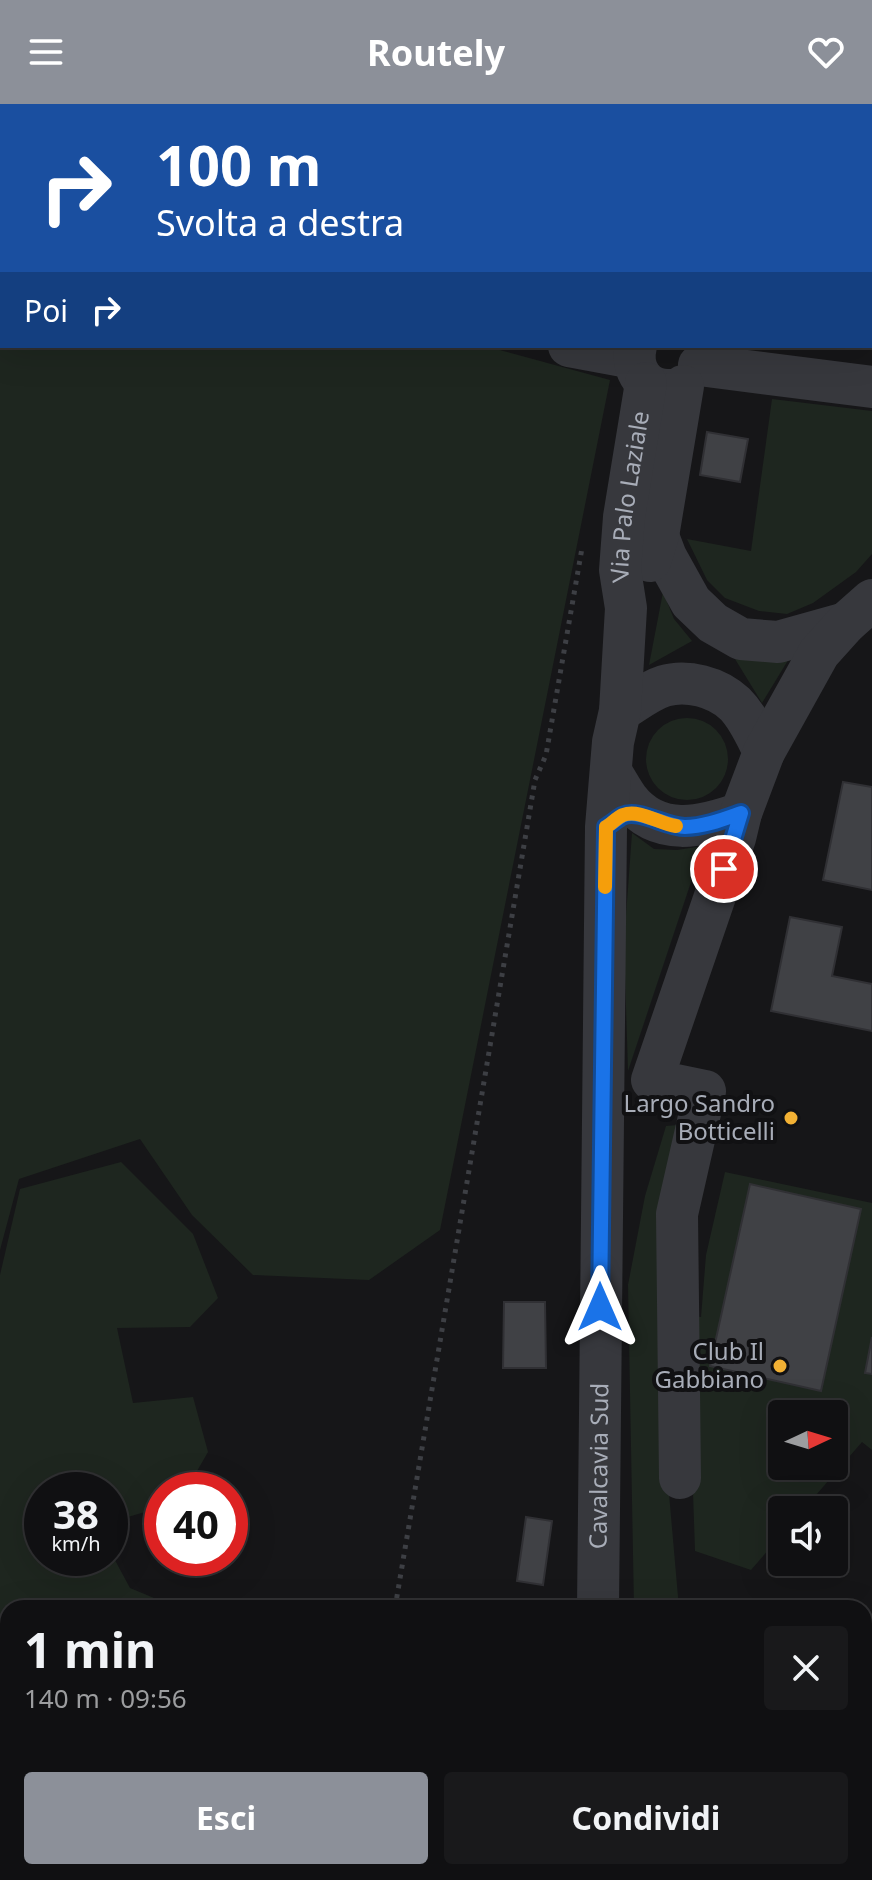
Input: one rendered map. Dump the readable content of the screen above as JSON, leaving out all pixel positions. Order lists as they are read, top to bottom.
{
  "streets": {
    "street": ["Via Palo Laziale", "Cavalcavia Sud"]
  },
  "crossings": [
    ["Via Palo Laziale", "Cavalcavia Sud"]
  ],
  "places": ["Largo Sandro Botticelli", "Club Il Gabbiano"],
  "north": "right",
  "page": {
    "header": "Routely",
    "turn": ["100 m", "Svolta a destra"],
    "then": "Poi",
    "speed": "38 km/h",
    "limit": "40",
    "heading": ["1 min", "140 m · 09:56"],
    "buttons": ["Esci", "Condividi"]
  }
}
